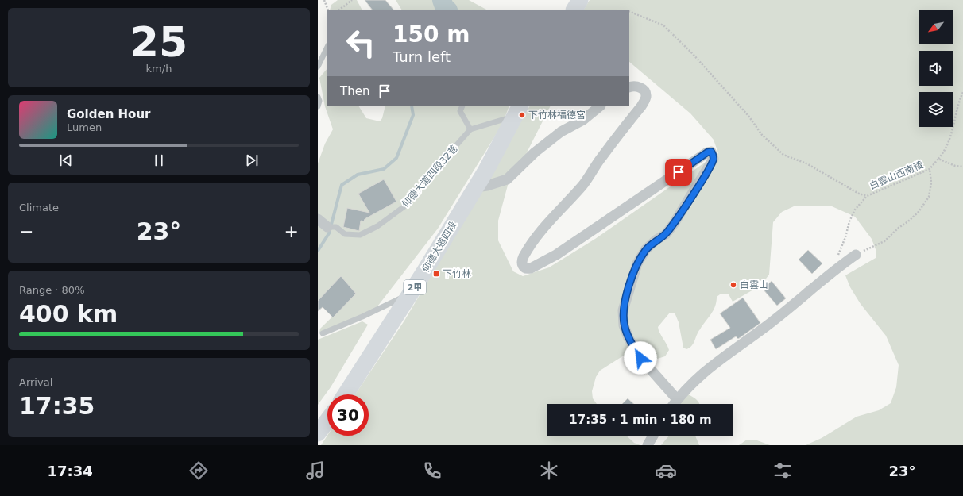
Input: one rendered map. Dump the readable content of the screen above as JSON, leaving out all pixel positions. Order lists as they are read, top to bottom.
{
  "streets": {
    "main road": ["仰德大道四段", "2甲"],
    "street": ["仰德大道四段32巷"],
    "path": ["白雲山西南稜"]
  },
  "places": {
    "other": ["下竹林福德宮", "白雲山"],
    "transit": ["下竹林"]
  },
  "north": "bottom left",
  "page": {
    "tile": [
      ["25", "km/h"],
      "Climate",
      ["Range · 80%", "400 km"],
      ["Arrival", "17:35"]
    ],
    "turn": ["150 m", "Turn left"],
    "then": "Then",
    "song": ["Golden Hour", "Lumen"],
    "heat": ["−", "23°", "+"],
    "limit": "30",
    "trip": "17:35 · 1 min · 180 m",
    "tabs": ["17:34", "23°"]
  }
}
